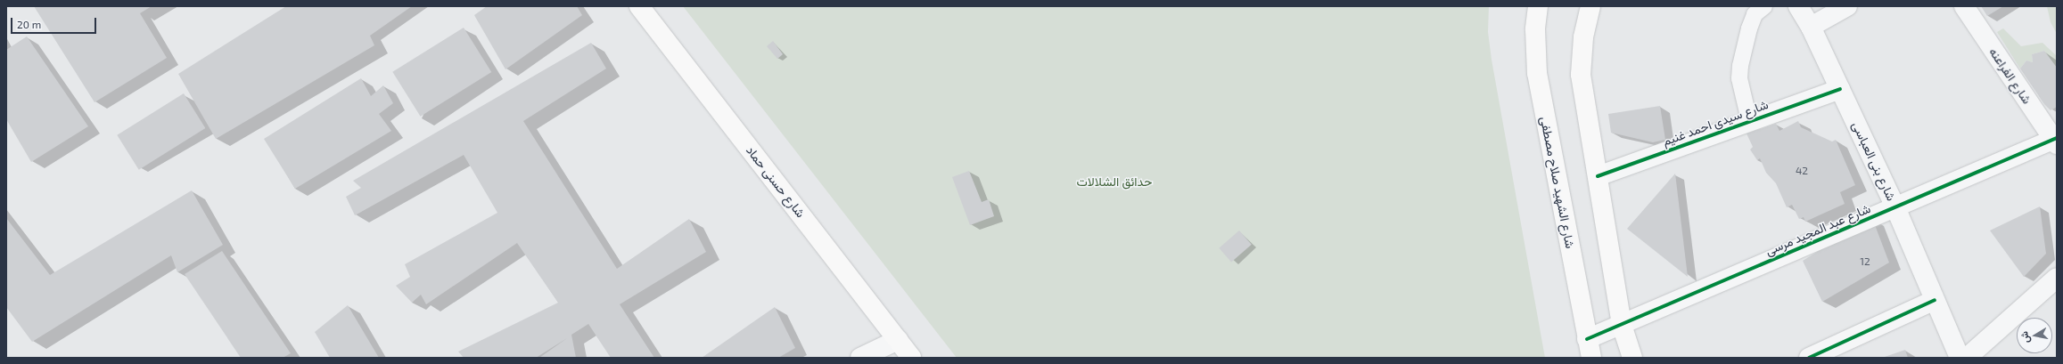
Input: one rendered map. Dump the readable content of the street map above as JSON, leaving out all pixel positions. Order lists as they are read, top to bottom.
{
  "streets": {
    "main road": ["شارع حسنى حماد", "شارع الشهيد صلاح مصطفى"],
    "street": [
      "شارع الفراعنه",
      "شارع سيدى احمد غنيم",
      "شارع بنى العباسى",
      "شارع عبد المجيد مرسى"
    ]
  },
  "crossings": [
    ["شارع الفراعنه", "شارع عبد المجيد مرسى"],
    ["شارع سيدى احمد غنيم", "شارع بنى العباسى"],
    ["شارع بنى العباسى", "شارع عبد المجيد مرسى"],
    ["شارع الشهيد صلاح مصطفى", "شارع عبد المجيد مرسى"]
  ],
  "parks": ["حدائق الشلالات"],
  "house_numbers": ["42", "12"],
  "scale_bar": "20 m",
  "north": "left"
}
